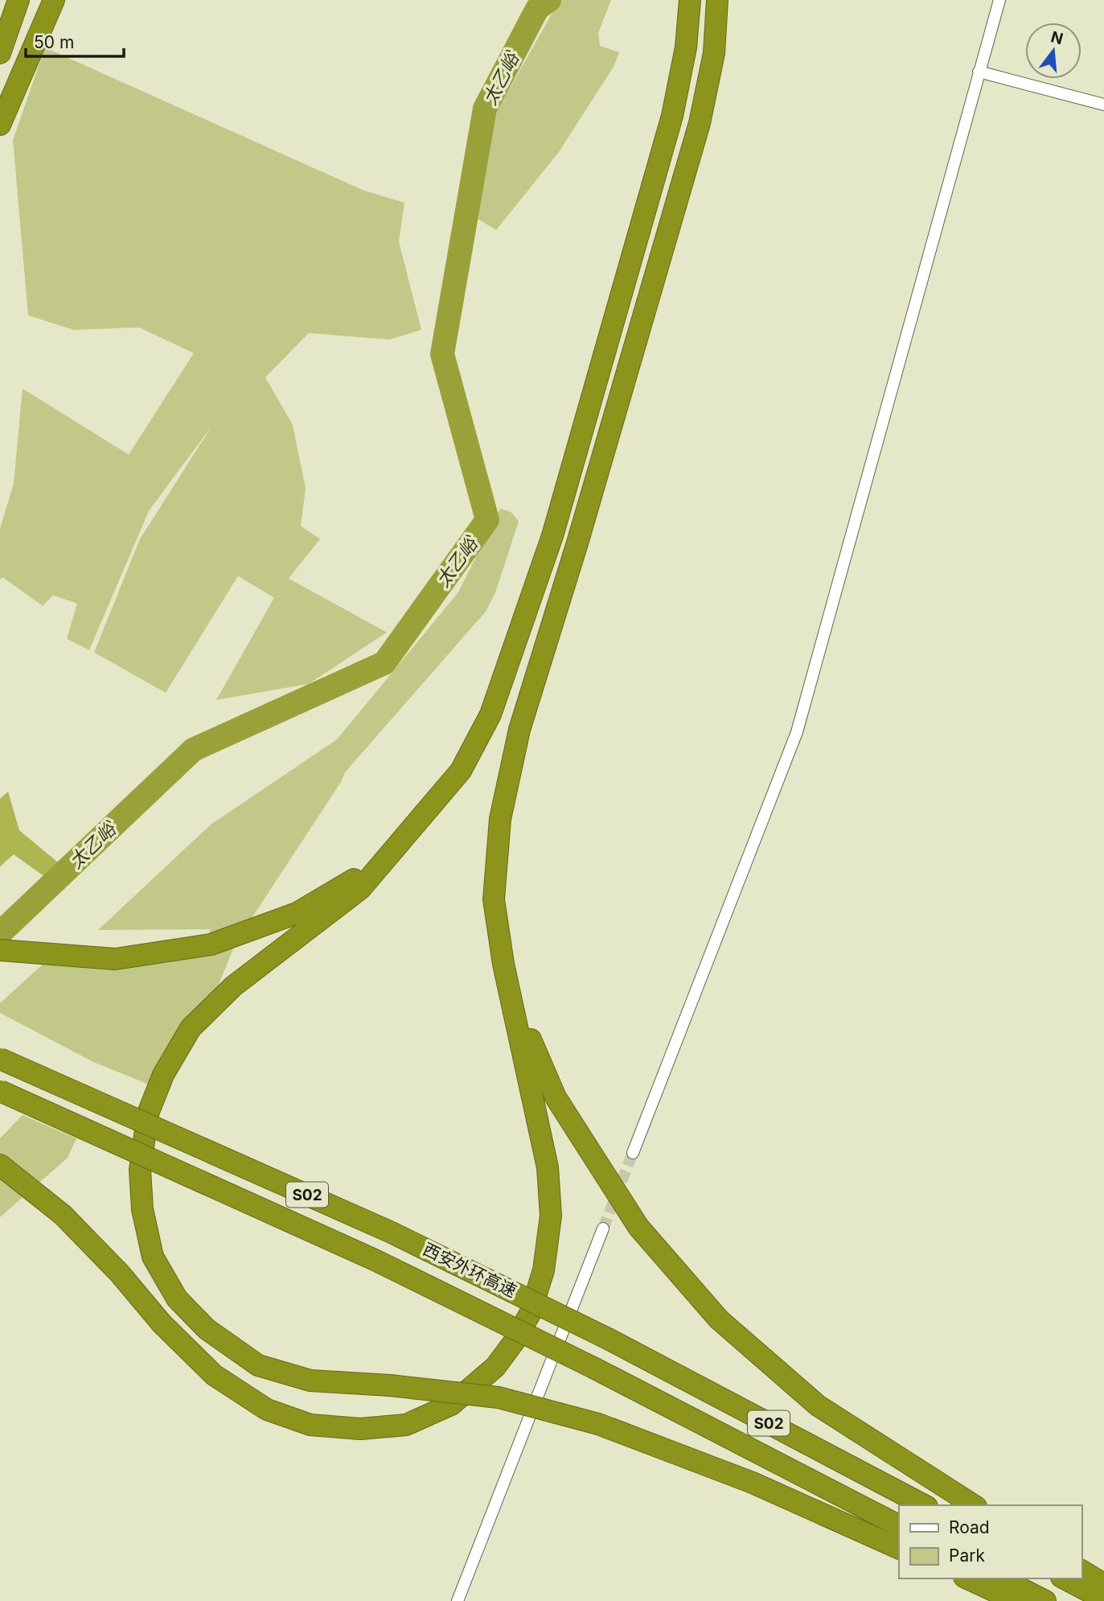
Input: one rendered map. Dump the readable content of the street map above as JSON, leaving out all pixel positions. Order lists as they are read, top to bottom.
{
  "streets": {
    "highway": ["S02", "西安外环高速"]
  },
  "water": ["太乙峪"],
  "legend": ["Road", "Park"],
  "scale_bar": "50 m",
  "north": "top"
}
